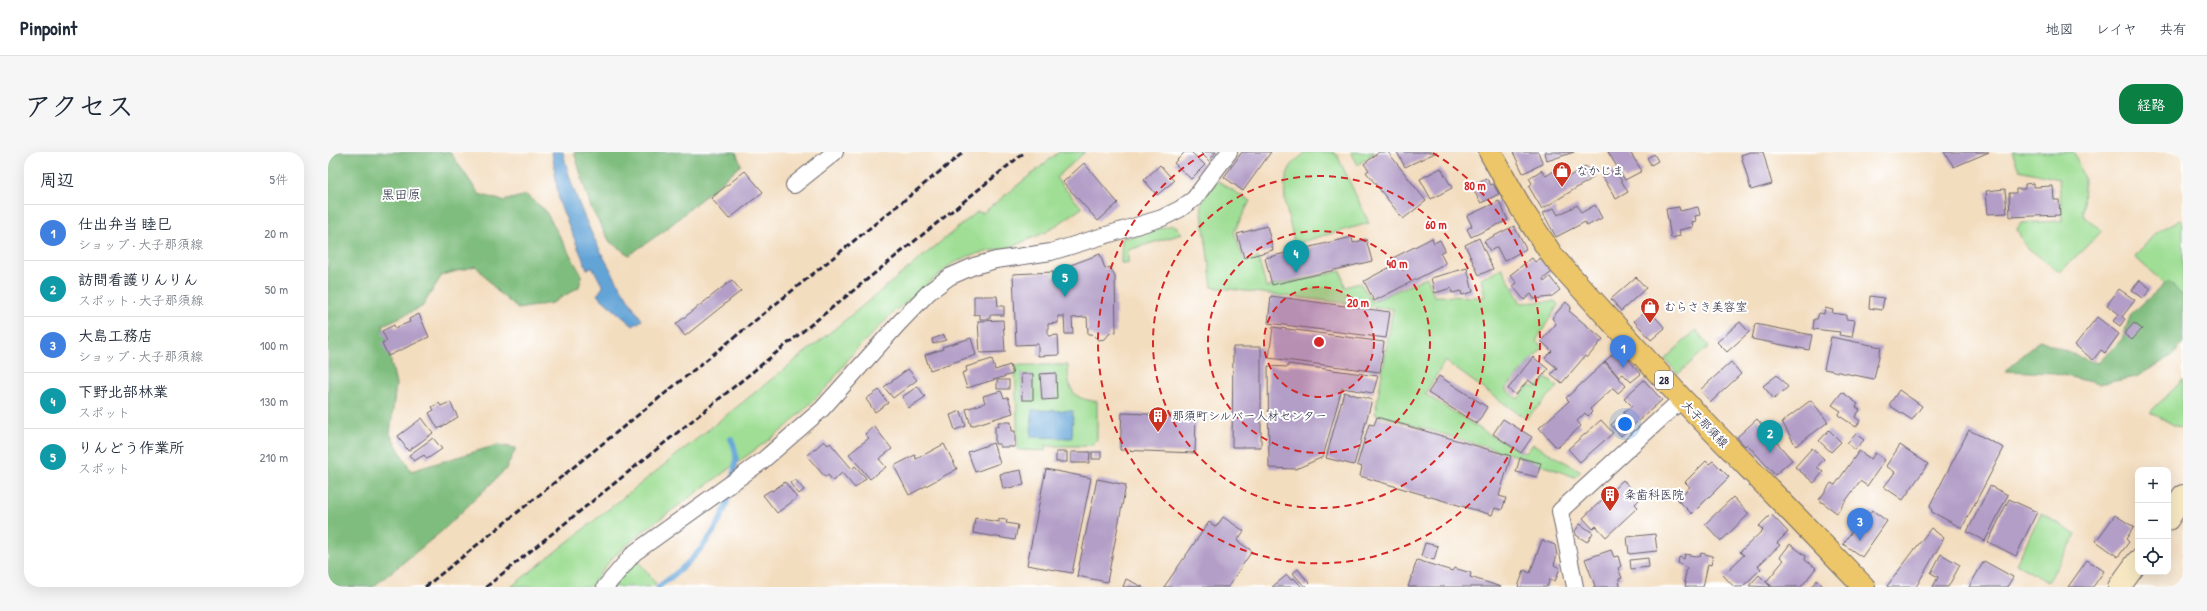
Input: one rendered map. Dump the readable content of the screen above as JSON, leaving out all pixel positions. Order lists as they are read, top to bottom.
{
  "streets": {
    "main road": ["28", "大子那須線"]
  },
  "districts": ["黒田原"],
  "places": {
    "shop": ["なかじま", "むらさき美容室"],
    "building": ["那須町シルバー人材センター", "粂歯科医院"]
  },
  "page": {
    "header": "Pinpoint",
    "nav": ["地図", "レイヤ", "共有"],
    "title": "アクセス",
    "buttons": "経路",
    "heading": ["周辺", "5件"],
    "list": [
      {
        "mark": "1",
        "name": "仕出弁当 睦巳",
        "note": "ショップ · 大子那須線",
        "value": "20 m"
      },
      {
        "mark": "2",
        "name": "訪問看護りんりん",
        "note": "スポット · 大子那須線",
        "value": "50 m"
      },
      {
        "mark": "3",
        "name": "大島工務店",
        "note": "ショップ · 大子那須線",
        "value": "100 m"
      },
      {
        "mark": "4",
        "name": "下野北部林業",
        "note": "スポット",
        "value": "130 m"
      },
      {
        "mark": "5",
        "name": "りんどう作業所",
        "note": "スポット",
        "value": "210 m"
      }
    ],
    "pins": [
      "4",
      "5",
      "1",
      "2",
      "3"
    ],
    "map_buttons": ["+", "−"]
  },
  "rings": [
    "80 m",
    "60 m",
    "40 m",
    "20 m"
  ]
}
